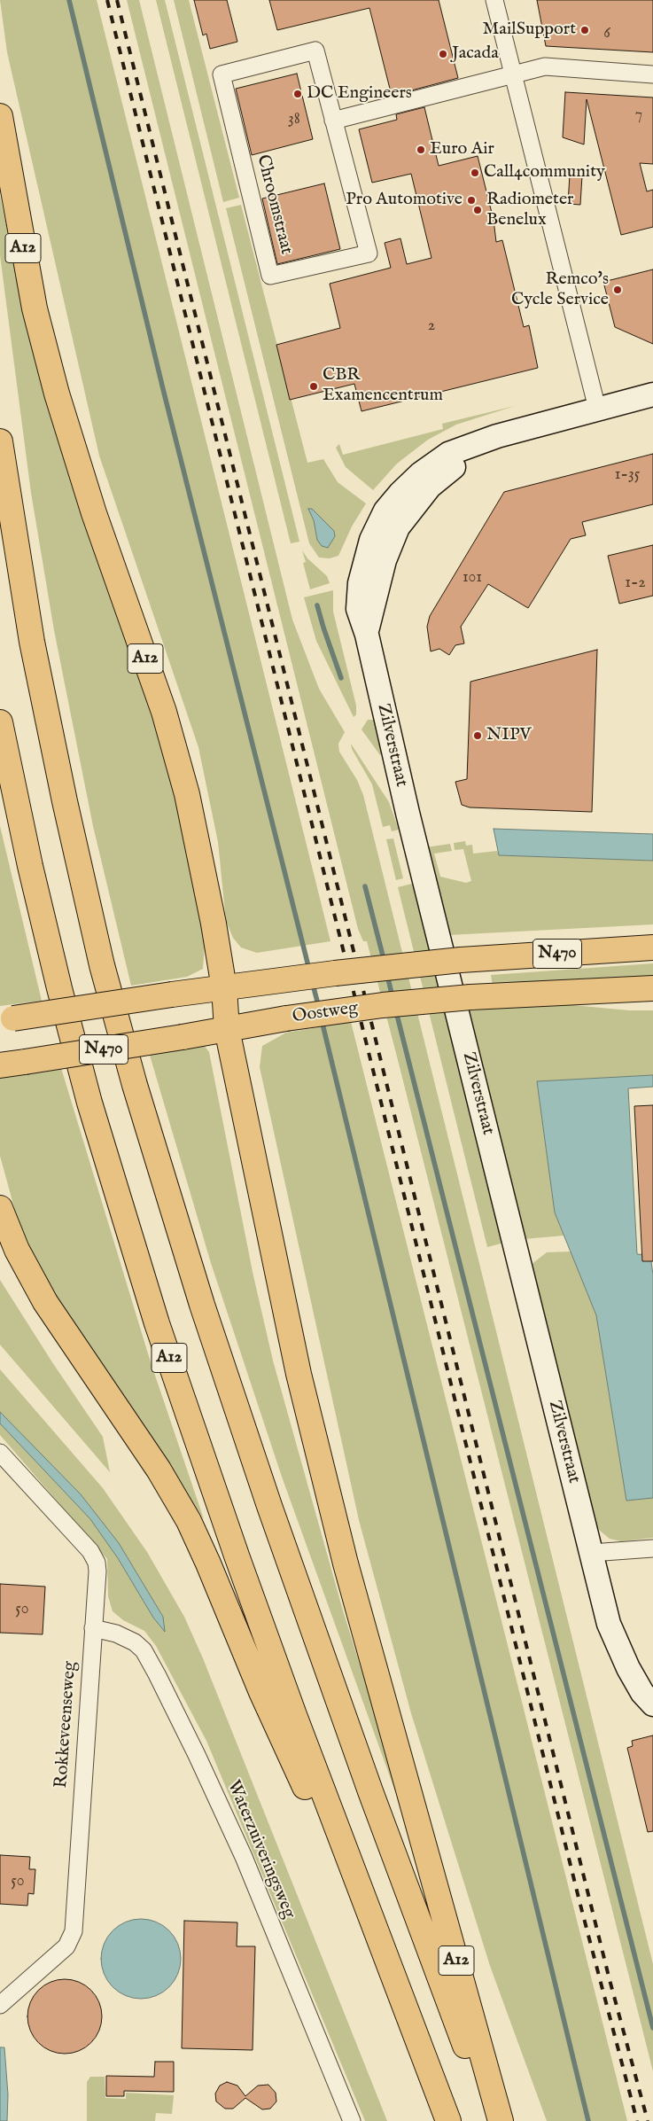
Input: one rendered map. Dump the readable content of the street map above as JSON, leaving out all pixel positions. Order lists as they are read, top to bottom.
{
  "streets": {
    "main road": ["A12", "N470", "Oostweg"],
    "street": [
      "Chroomstraat",
      "Zilverstraat",
      "Rokkeveenseweg",
      "Waterzuiveringsweg"
    ]
  },
  "crossings": [
    ["A12", "N470"],
    ["A12", "Oostweg"],
    ["Rokkeveenseweg", "Waterzuiveringsweg"]
  ],
  "places": [
    "MailSupport",
    "Jacada",
    "DC Engineers",
    "Euro Air",
    "Call4community",
    "Pro Automotive",
    "Radiometer Benelux",
    "Remco's Cycle Service",
    "CBR Examencentrum",
    "NIPV"
  ],
  "house_numbers": [
    "6",
    "7",
    "38",
    "2",
    "1-35",
    "101",
    "1-2",
    "50",
    "50"
  ]
}
